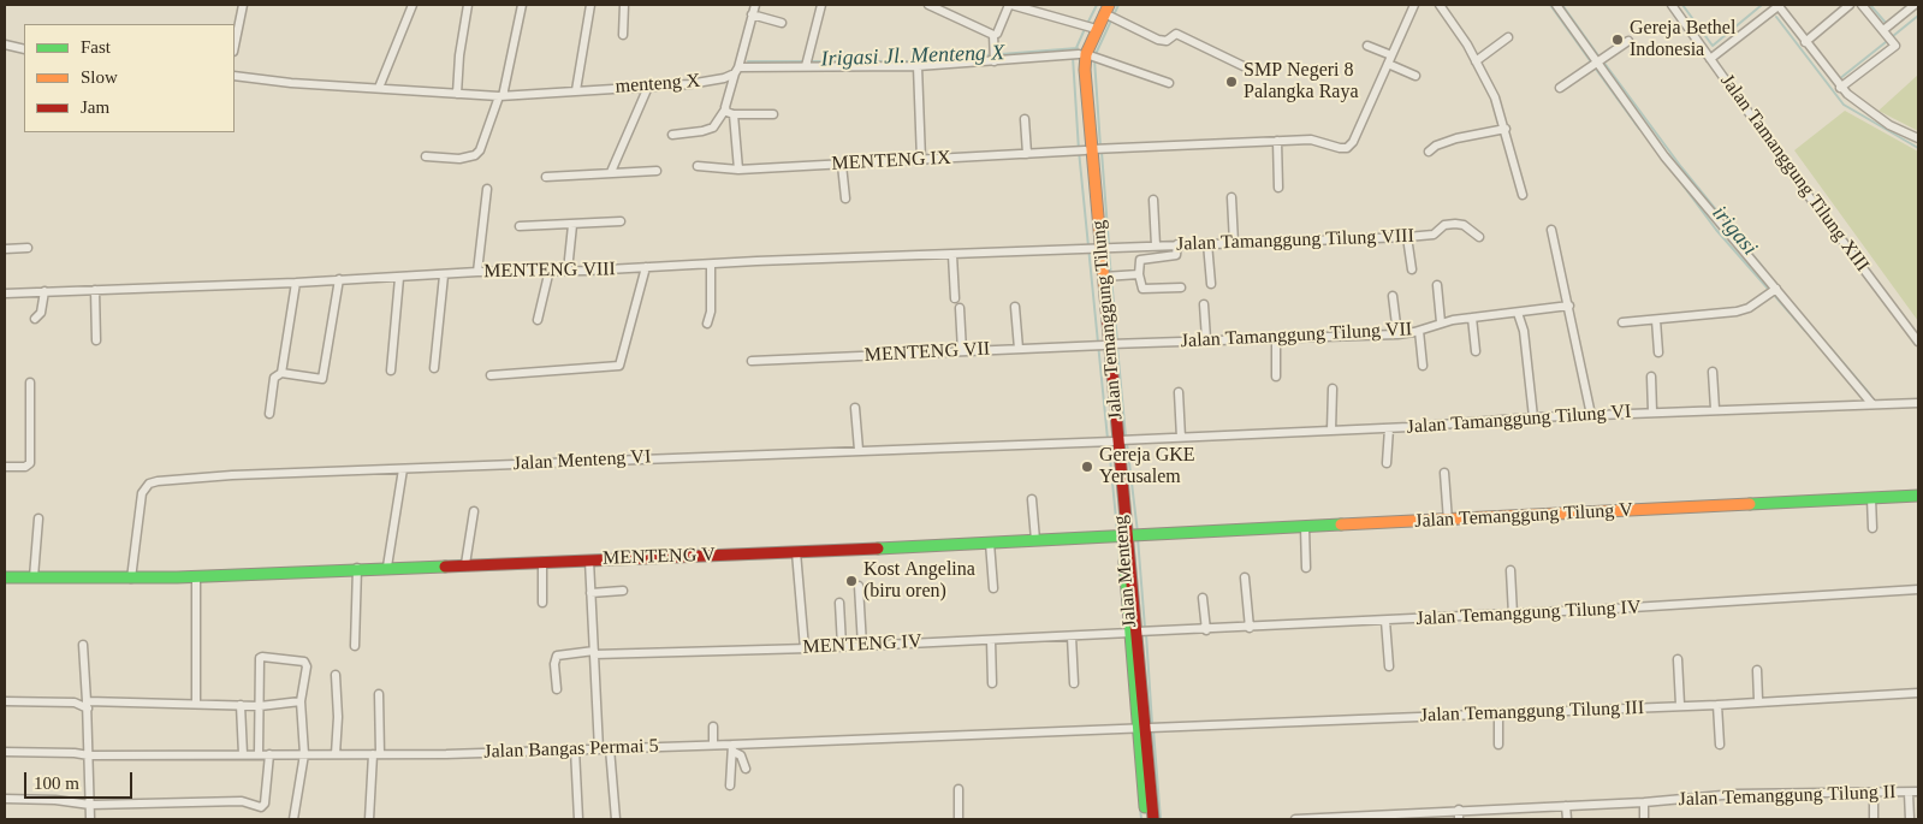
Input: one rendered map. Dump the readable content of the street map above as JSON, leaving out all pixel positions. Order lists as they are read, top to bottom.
{
  "streets": {
    "street": [
      "menteng X",
      "MENTENG IX",
      "Jalan Tamanggung Tilung XIII",
      "Jalan Tamanggung Tilung VIII",
      "MENTENG VIII",
      "Jalan Temanggung Tilung",
      "Jalan Tamanggung Tilung VII",
      "MENTENG VII",
      "Jalan Tamanggung Tilung VI",
      "Jalan Menteng VI",
      "Jalan Temanggung Tilung V",
      "MENTENG V",
      "Jalan Temanggung Tilung IV",
      "MENTENG IV",
      "Jalan Temanggung Tilung III",
      "Jalan Bangas Permai 5",
      "Jalan Temanggung Tilung II"
    ]
  },
  "crossings": [
    ["menteng X", "Jalan Temanggung Tilung"],
    ["MENTENG IX", "Jalan Temanggung Tilung"],
    ["Jalan Tamanggung Tilung VIII", "MENTENG VIII"],
    ["Jalan Tamanggung Tilung VIII", "Jalan Temanggung Tilung"],
    ["MENTENG VIII", "Jalan Temanggung Tilung"],
    ["Jalan Temanggung Tilung", "Jalan Tamanggung Tilung VII"],
    ["Jalan Temanggung Tilung", "MENTENG VII"],
    ["Jalan Temanggung Tilung", "Jalan Tamanggung Tilung VI"],
    ["Jalan Temanggung Tilung", "Jalan Menteng VI"],
    ["Jalan Temanggung Tilung", "Jalan Temanggung Tilung V"],
    ["Jalan Temanggung Tilung", "MENTENG V"],
    ["Jalan Temanggung Tilung", "Jalan Temanggung Tilung IV"],
    ["Jalan Temanggung Tilung", "MENTENG IV"],
    ["Jalan Temanggung Tilung", "Jalan Temanggung Tilung III"],
    ["Jalan Temanggung Tilung", "Jalan Bangas Permai 5"],
    ["Jalan Tamanggung Tilung VII", "MENTENG VII"],
    ["Jalan Tamanggung Tilung VI", "Jalan Menteng VI"],
    ["Jalan Menteng VI", "MENTENG V"],
    ["Jalan Temanggung Tilung V", "MENTENG V"],
    ["Jalan Temanggung Tilung IV", "MENTENG IV"],
    ["Jalan Temanggung Tilung III", "Jalan Bangas Permai 5"]
  ],
  "water": ["Irigasi Jl. Menteng X", "irigasi"],
  "places": [
    "Gereja Bethel Indonesia",
    "SMP Negeri 8 Palangka Raya",
    "Gereja GKE Yerusalem",
    "Kost Angelina (biru oren)"
  ],
  "legend": ["Fast", "Slow", "Jam"],
  "scale_bar": "100 m"
}
